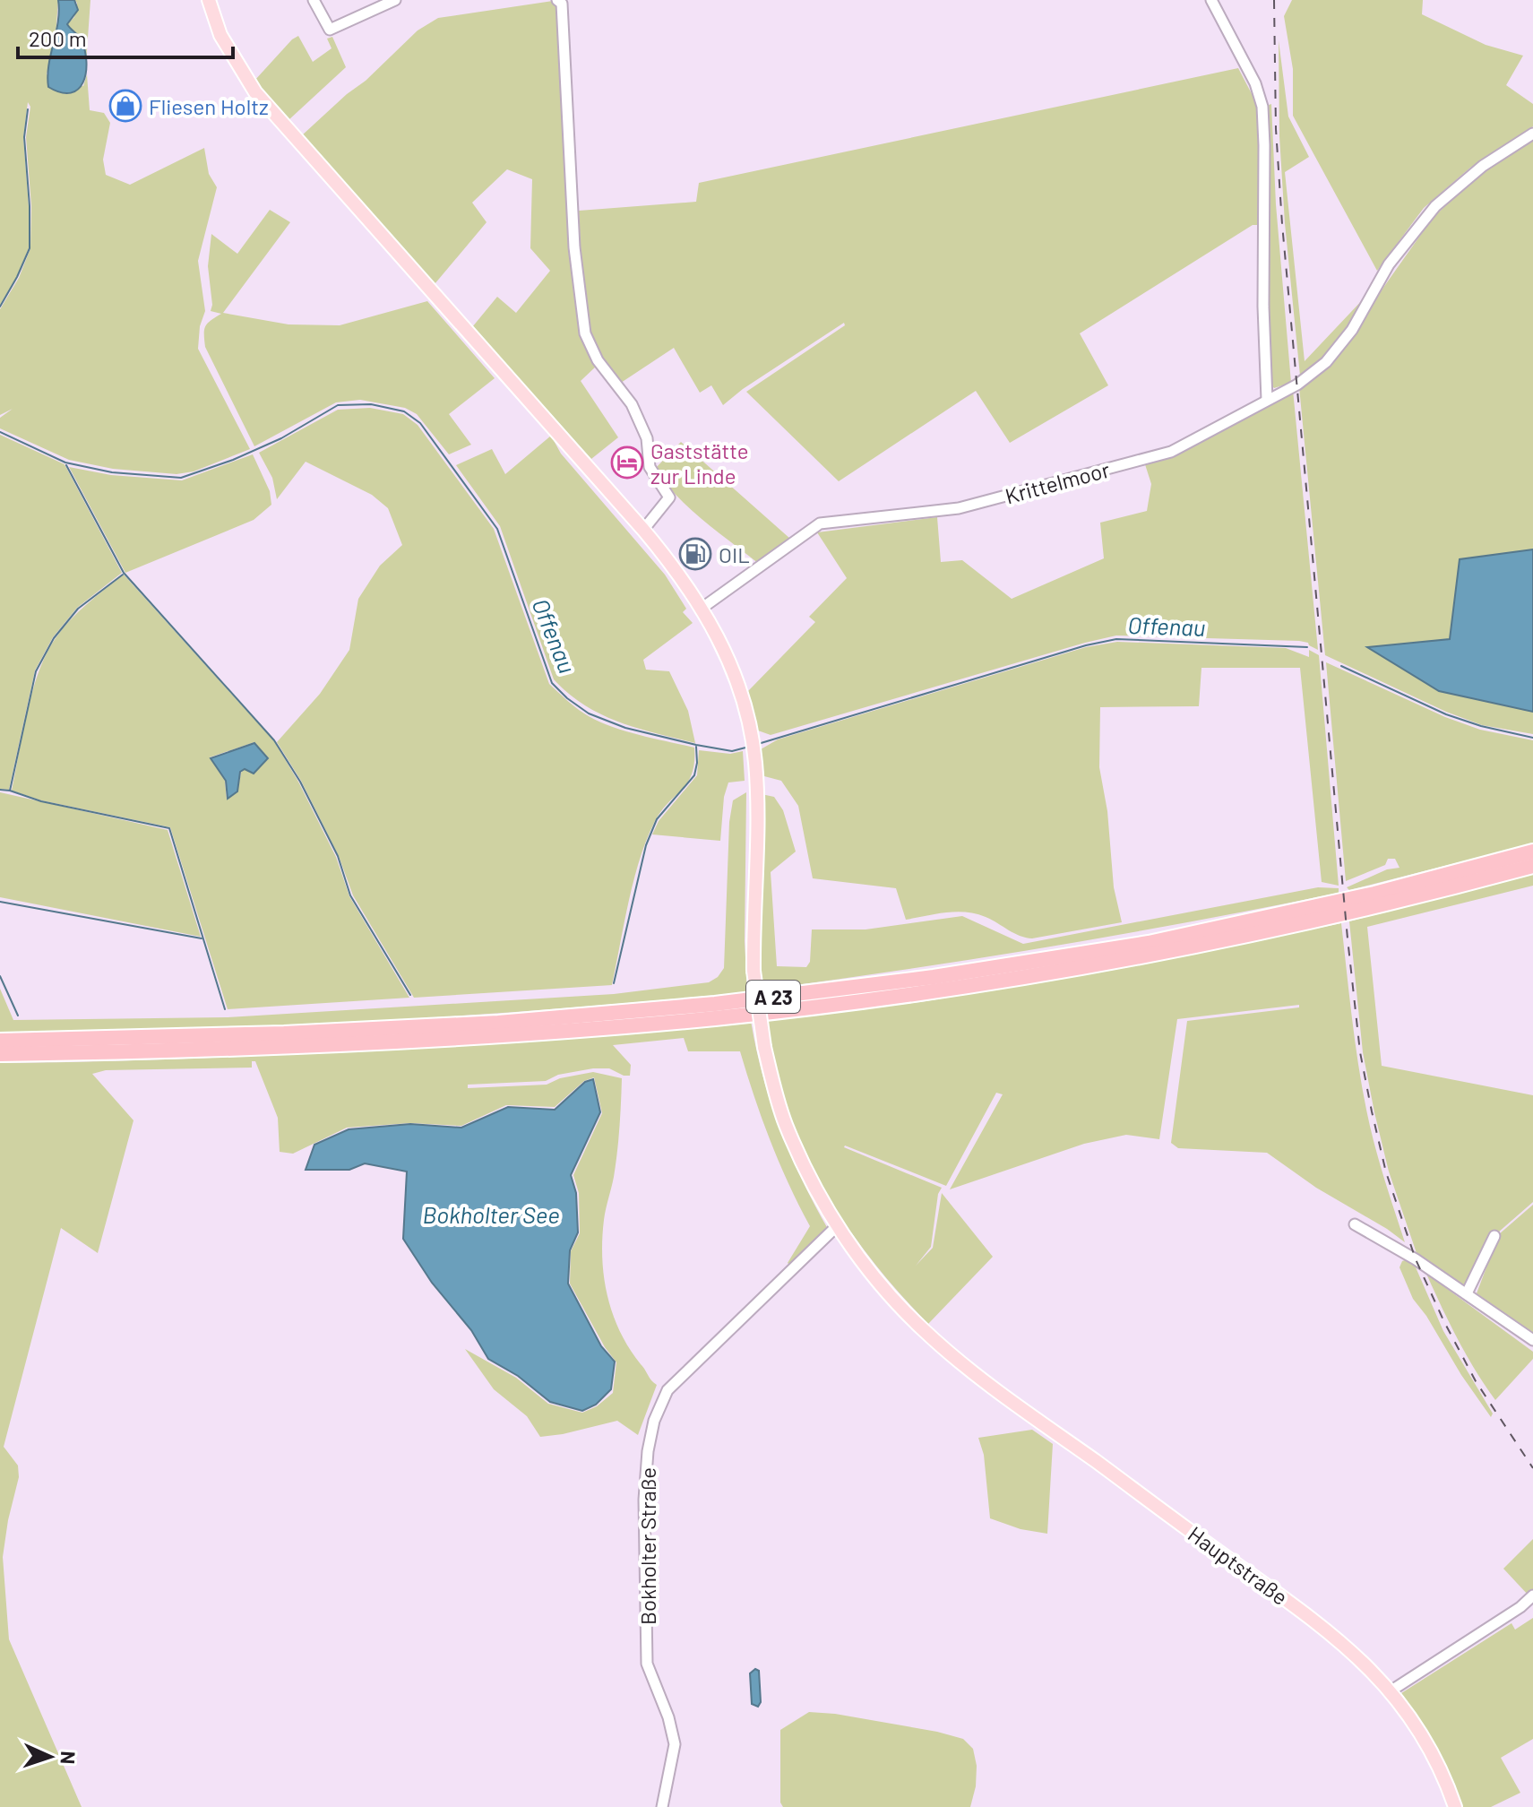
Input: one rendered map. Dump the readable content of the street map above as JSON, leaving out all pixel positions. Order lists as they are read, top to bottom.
{
  "streets": {
    "highway": ["A 23"],
    "main road": ["Hauptstraße"],
    "street": ["Krittelmoor", "Bokholter Straße"]
  },
  "crossings": [
    ["Krittelmoor", "Hauptstraße"],
    ["Bokholter Straße", "Hauptstraße"]
  ],
  "water": ["Offenau", "Bokholter See"],
  "places": {
    "shop": ["Fliesen Holtz"],
    "hotel": ["Gaststätte zur Linde"],
    "fuel station": ["OIL"]
  },
  "scale_bar": "200 m",
  "north": "right"
}
